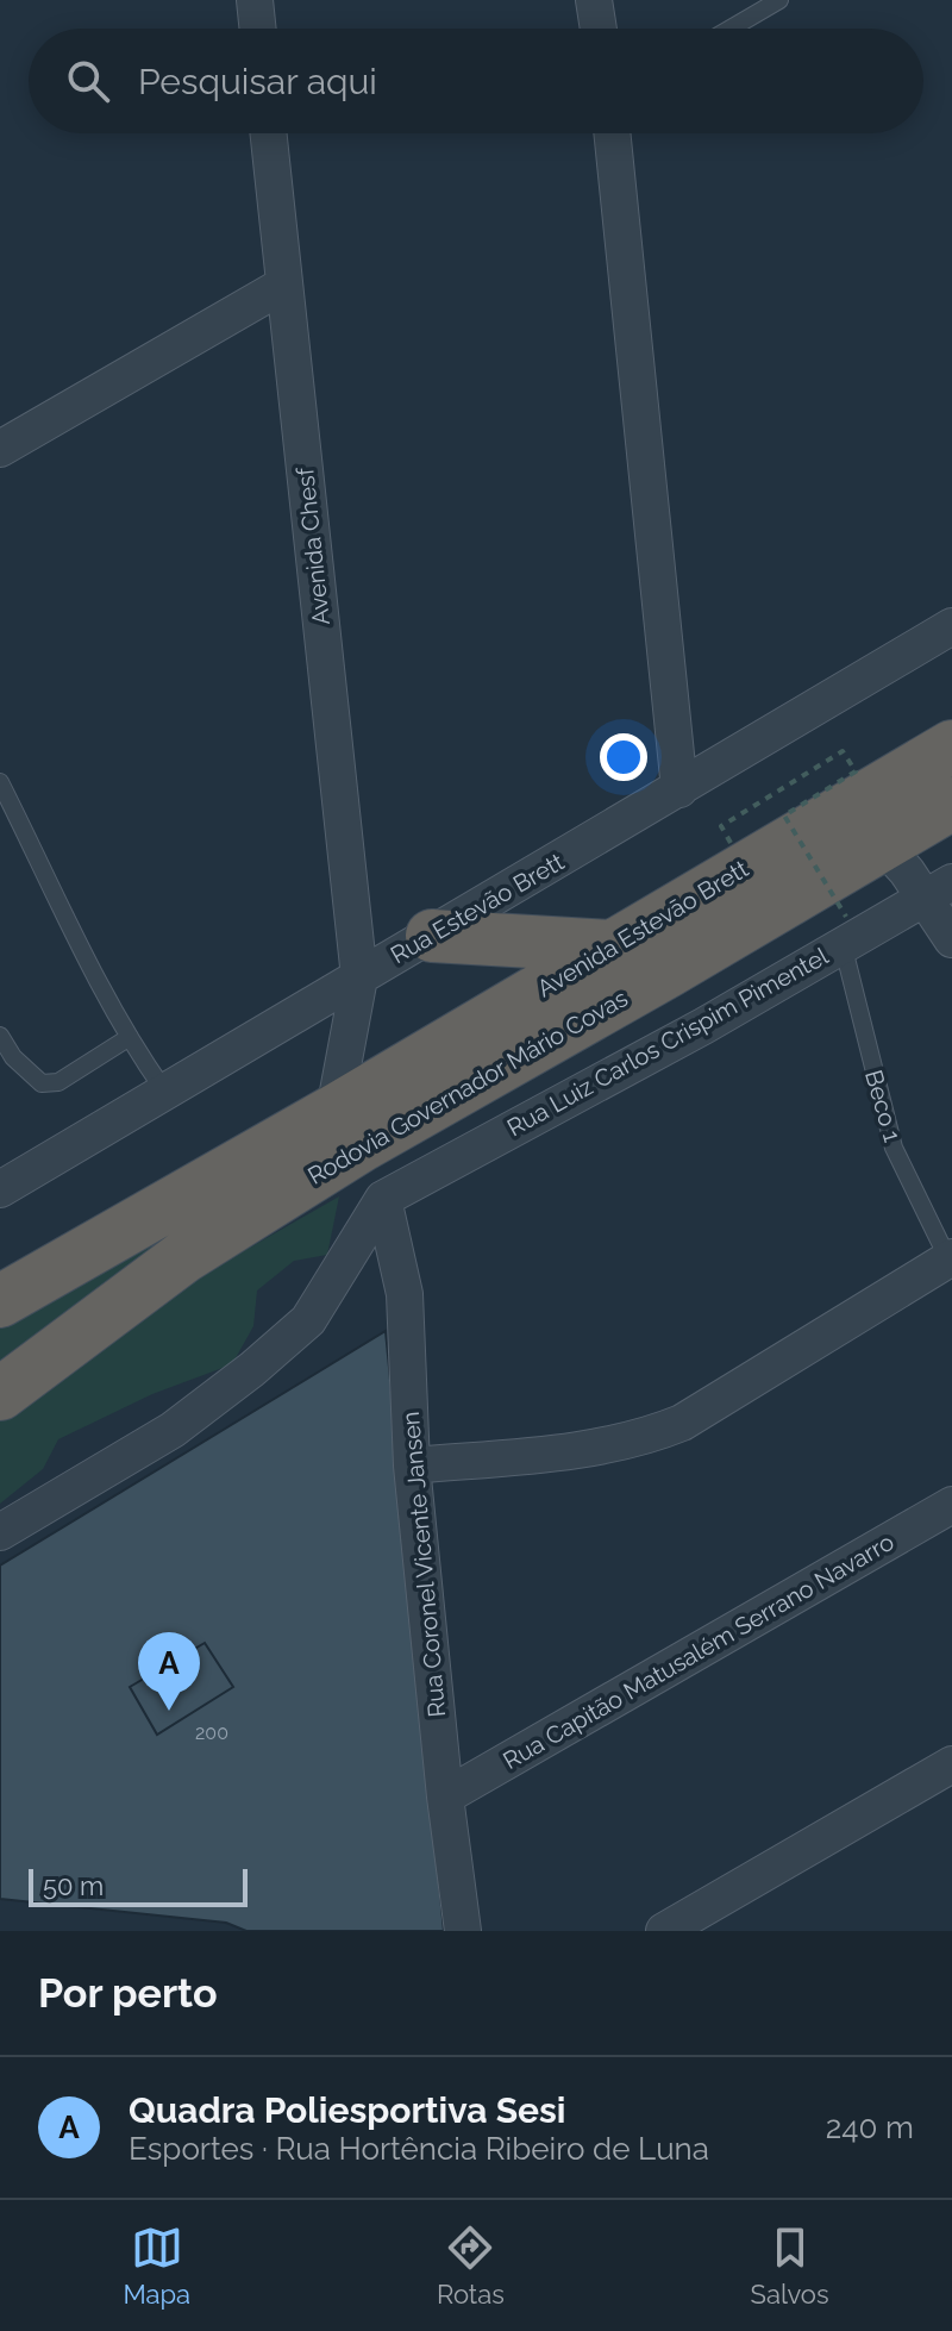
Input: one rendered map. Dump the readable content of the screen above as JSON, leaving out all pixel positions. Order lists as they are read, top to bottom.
{
  "streets": {
    "highway": ["Avenida Estevāo Brett", "Rodovia Governador Mário Covas"],
    "street": [
      "Avenida Chesf",
      "Rua Estevão Brett",
      "Rua Luiz Carlos Crispim Pimentel",
      "Rua Coronel Vicente Jansen",
      "Rua Capitão Matusalém Serrano Navarro"
    ],
    "lane": ["Beco 1"]
  },
  "crossings": [
    ["Avenida Chesf", "Rua Estevão Brett"],
    ["Avenida Chesf", "Avenida Estevāo Brett"],
    ["Avenida Chesf", "Rodovia Governador Mário Covas"],
    ["Avenida Estevāo Brett", "Rodovia Governador Mário Covas"],
    ["Rua Luiz Carlos Crispim Pimentel", "Beco 1"],
    ["Rua Luiz Carlos Crispim Pimentel", "Rua Coronel Vicente Jansen"],
    ["Rua Coronel Vicente Jansen", "Rua Capitão Matusalém Serrano Navarro"]
  ],
  "house_numbers": ["200"],
  "scale_bar": "50 m",
  "page": {
    "search": "Pesquisar aqui",
    "pins": "A",
    "scale": "50 m",
    "heading": "Por perto",
    "list": [
      {
        "mark": "A",
        "name": "Quadra Poliesportiva Sesi",
        "note": "Esportes · Rua Hortência Ribeiro de Luna",
        "value": "240 m"
      }
    ],
    "nav": ["Mapa", "Rotas", "Salvos"]
  }
}
